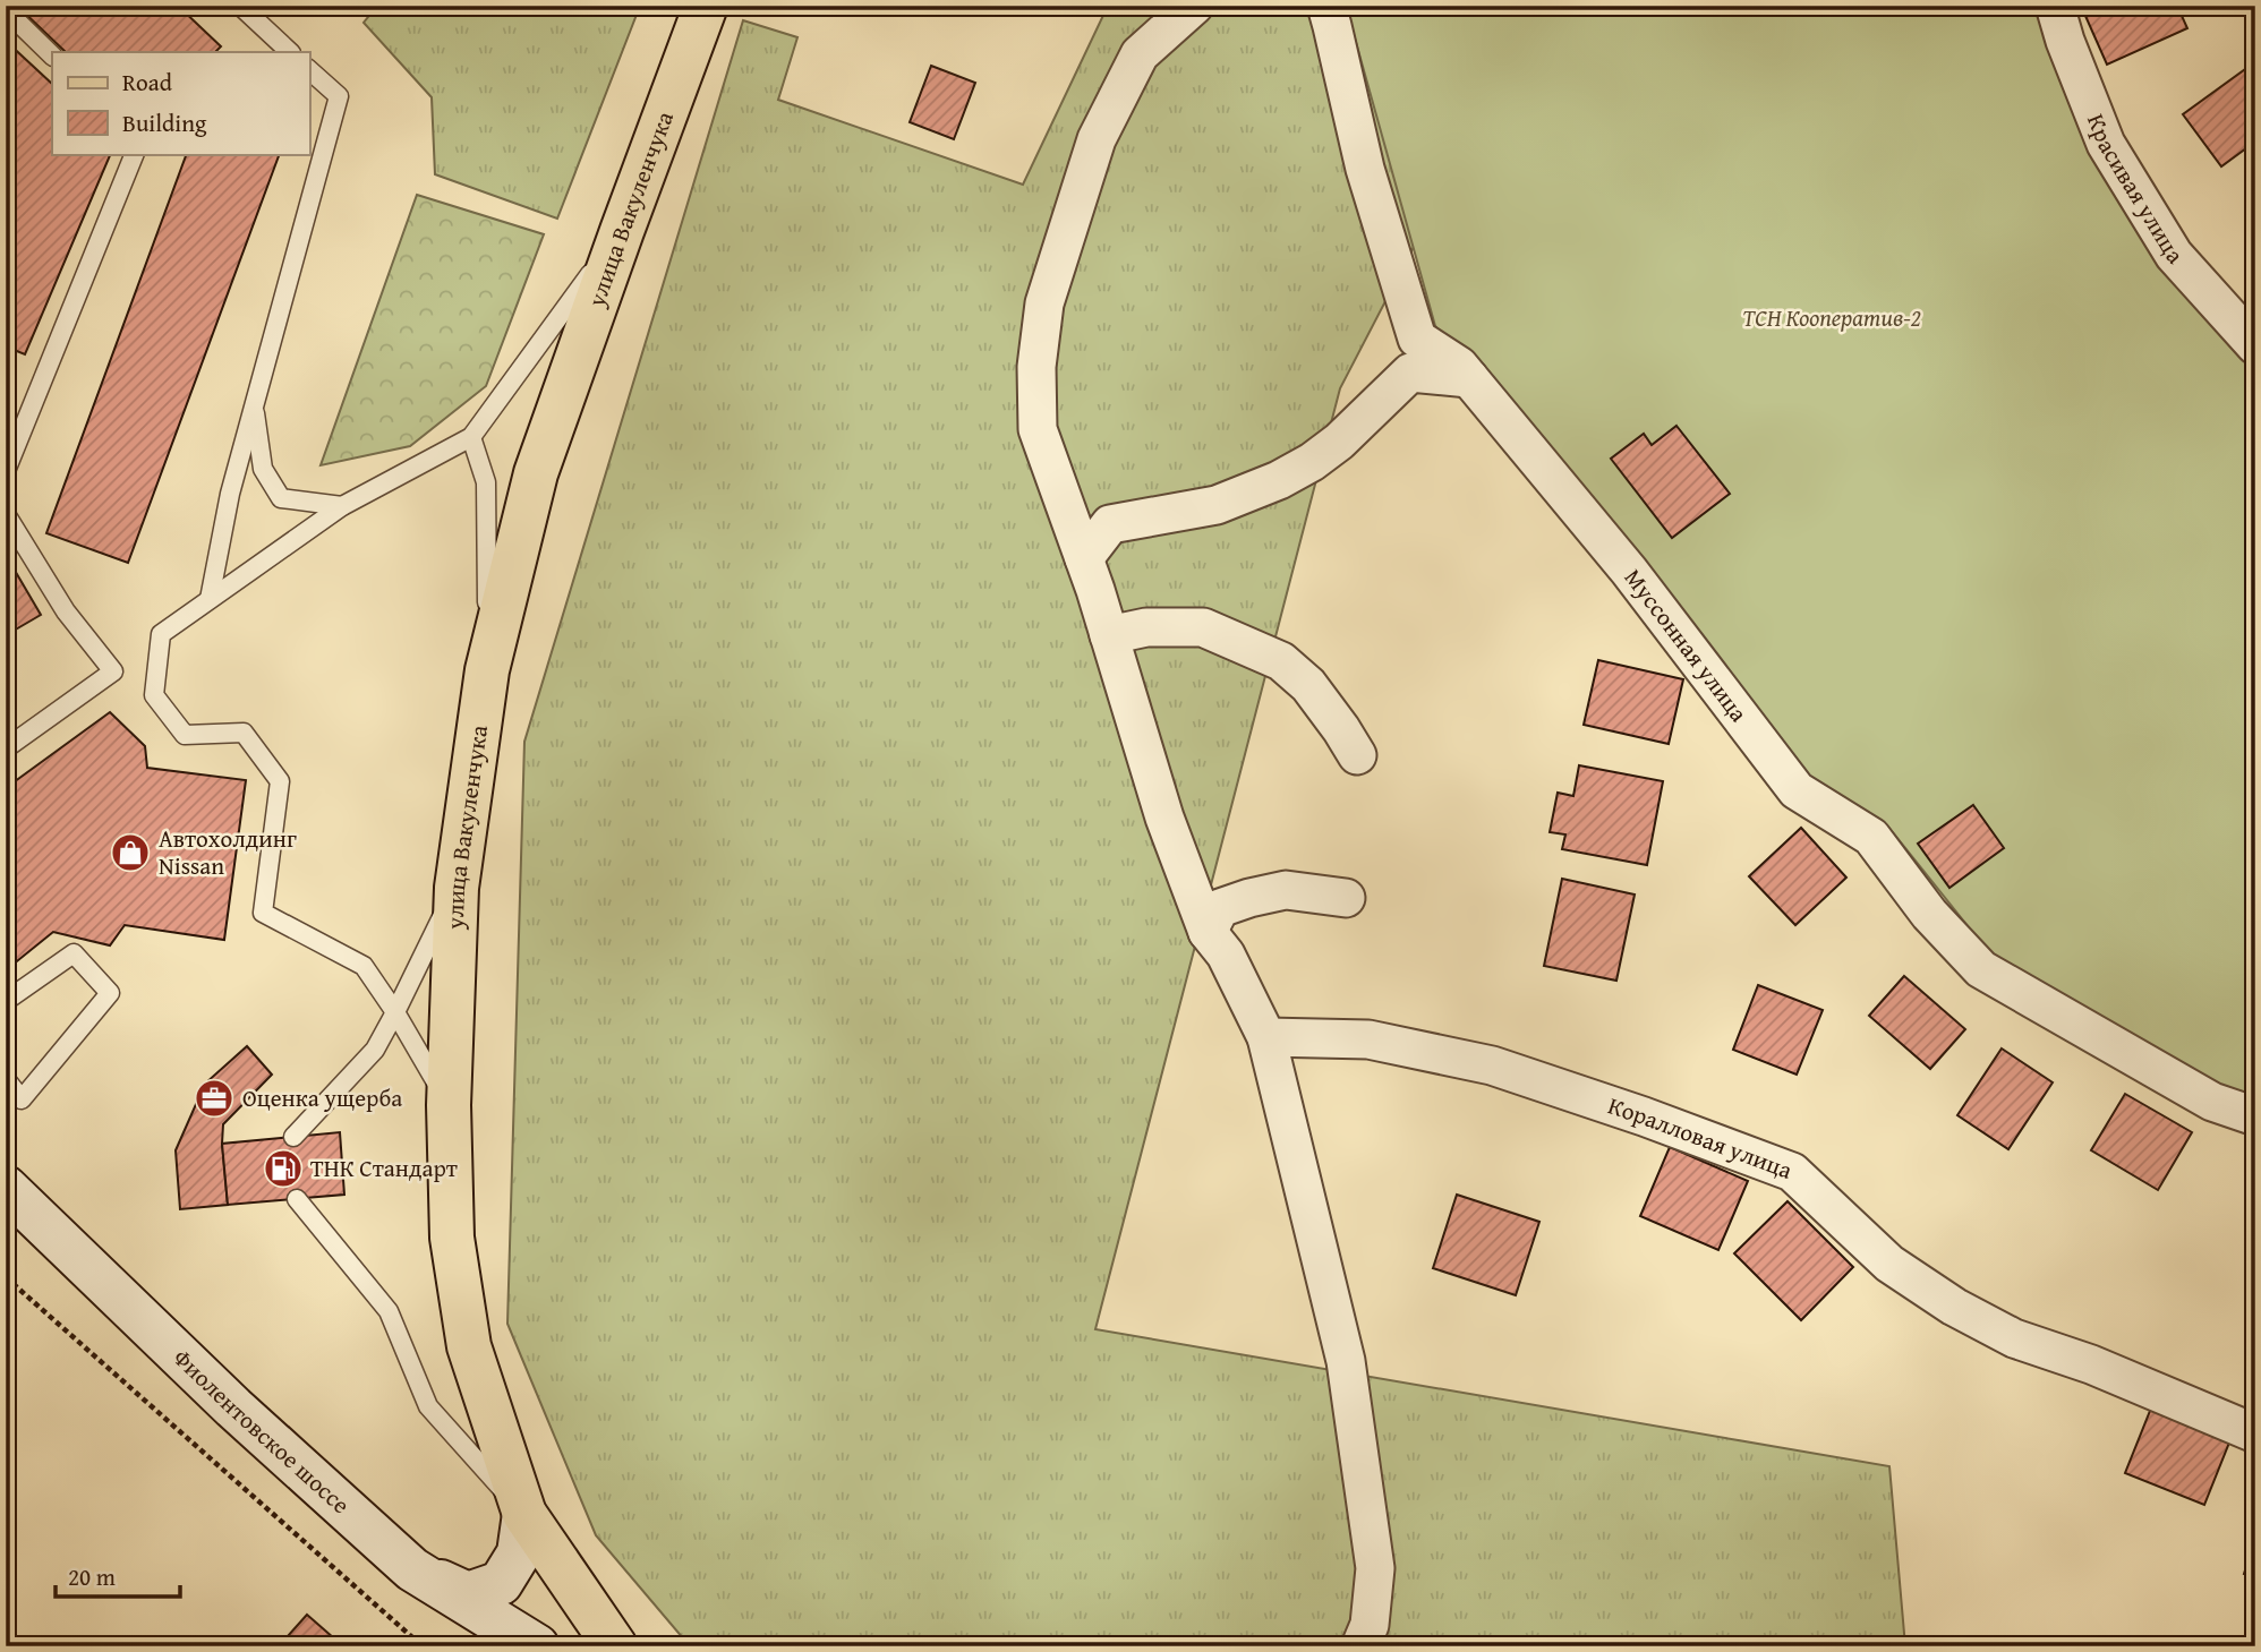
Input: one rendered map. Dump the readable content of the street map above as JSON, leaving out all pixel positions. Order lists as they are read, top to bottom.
{
  "streets": {
    "main road": ["улица Вакуленчука", "Фиолентовское шоссе"],
    "street": ["Красивая улица", "Муссонная улица", "Коралловая улица"]
  },
  "parks": ["ТСН Кооператив-2"],
  "places": {
    "shop": ["Автохолдинг Nissan"],
    "office": ["Оценка ущерба"],
    "fuel station": ["ТНК Стандарт"]
  },
  "legend": ["Road", "Building"],
  "scale_bar": "20 m"
}
